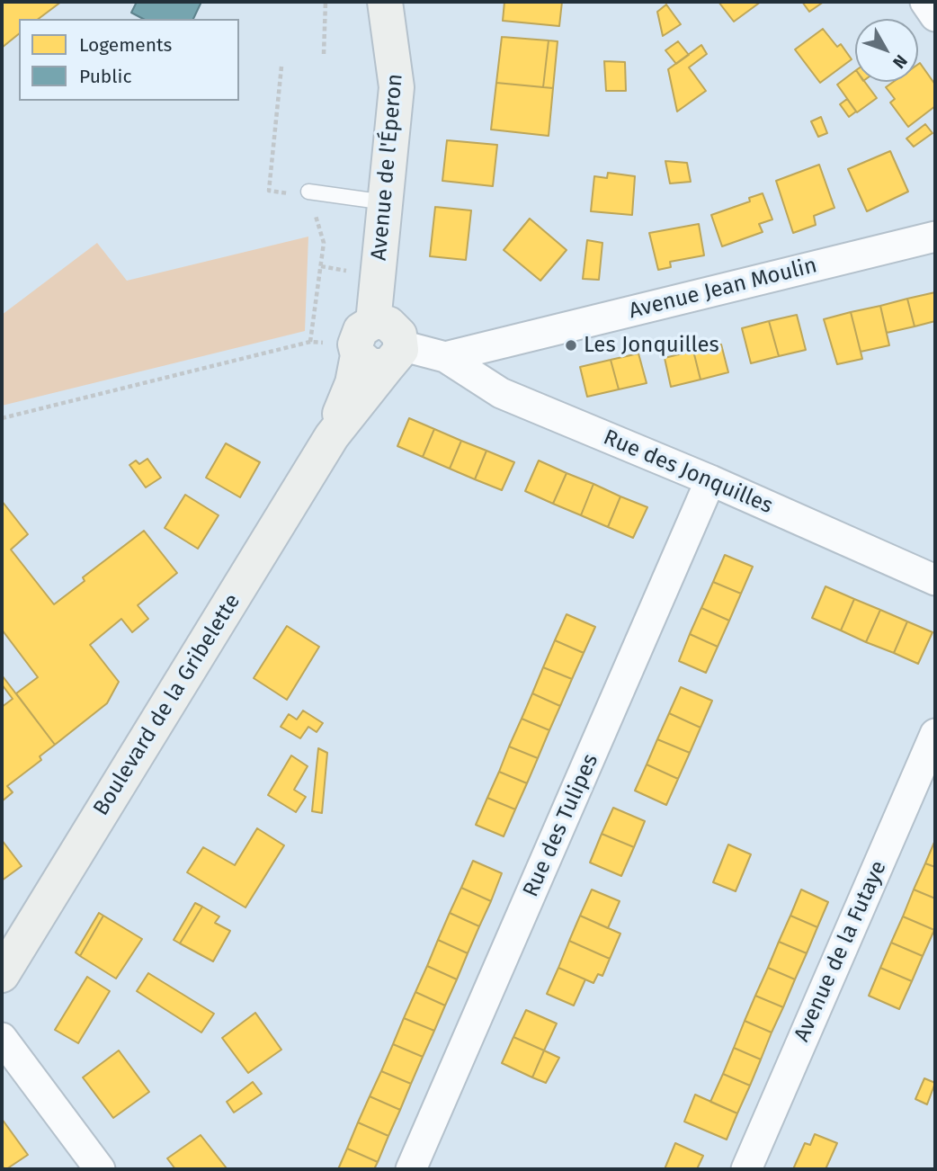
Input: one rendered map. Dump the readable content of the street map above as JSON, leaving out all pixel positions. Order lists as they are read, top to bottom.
{
  "streets": {
    "main road": ["Avenue de l'Éperon", "Boulevard de la Gribelette"],
    "street": [
      "Avenue Jean Moulin",
      "Rue des Jonquilles",
      "Rue des Tulipes",
      "Avenue de la Futaye"
    ]
  },
  "crossings": [
    ["Avenue de l'Éperon", "Avenue Jean Moulin"],
    ["Avenue de l'Éperon", "Boulevard de la Gribelette"],
    ["Avenue Jean Moulin", "Rue des Jonquilles"],
    ["Avenue Jean Moulin", "Boulevard de la Gribelette"],
    ["Rue des Jonquilles", "Rue des Tulipes"]
  ],
  "places": ["Les Jonquilles"],
  "legend": ["Logements", "Public"],
  "north": "bottom right"
}
